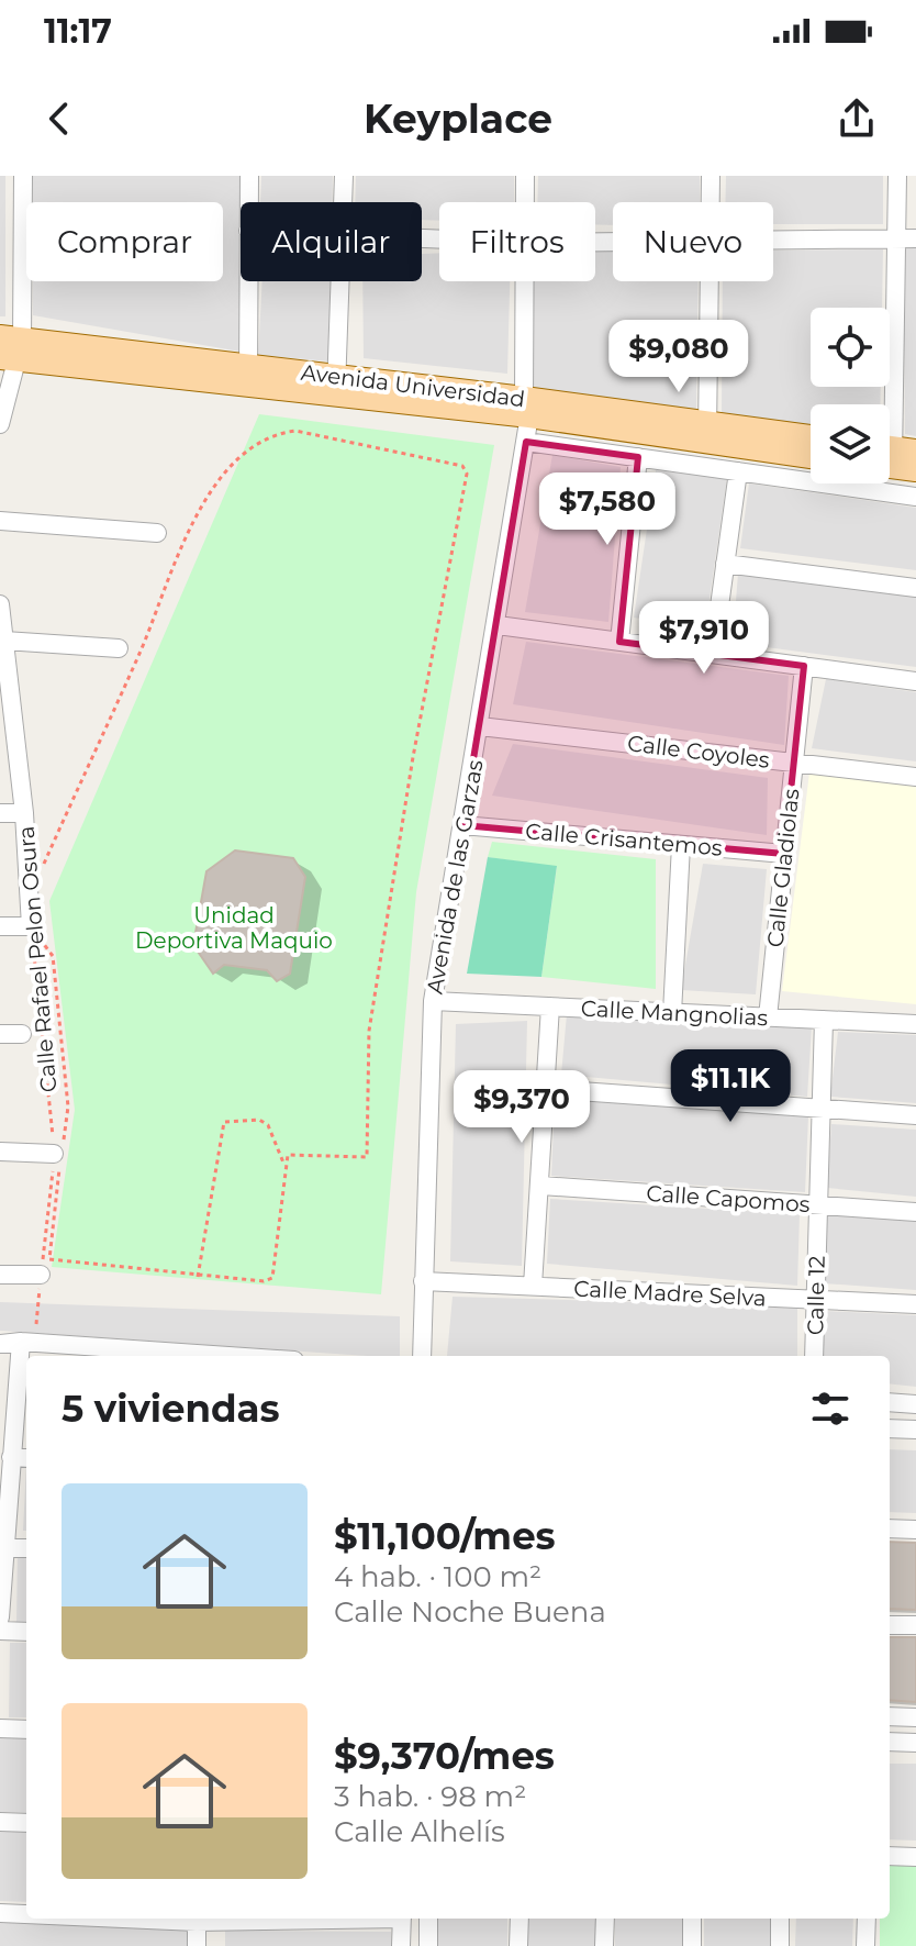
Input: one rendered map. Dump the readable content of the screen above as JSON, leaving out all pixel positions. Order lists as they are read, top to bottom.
{
  "streets": {
    "main road": ["Avenida Universidad"],
    "street": [
      "Calle Coyoles",
      "Calle Crisantemos",
      "Calle Gladiolas",
      "Avenida de las Garzas",
      "Calle Rafael Pelon Osura",
      "Calle Mangnolias",
      "Calle Capomos",
      "Calle Madre Selva",
      "Calle 12"
    ]
  },
  "crossings": [
    ["Avenida Universidad", "Avenida de las Garzas"],
    ["Calle Coyoles", "Calle Gladiolas"],
    ["Calle Coyoles", "Avenida de las Garzas"],
    ["Calle Crisantemos", "Calle Gladiolas"],
    ["Calle Crisantemos", "Avenida de las Garzas"],
    ["Calle Gladiolas", "Calle Mangnolias"],
    ["Avenida de las Garzas", "Calle Mangnolias"],
    ["Avenida de las Garzas", "Calle Madre Selva"],
    ["Calle Mangnolias", "Calle 12"],
    ["Calle Capomos", "Calle 12"],
    ["Calle Madre Selva", "Calle 12"]
  ],
  "parks": ["Unidad Deportiva Maquio"],
  "page": {
    "status": "11:17",
    "header": "Keyplace",
    "chip": [
      "Comprar",
      "Alquilar",
      "Filtros",
      "Nuevo"
    ],
    "price": [
      "$9,080",
      "$7,580",
      "$7,910",
      "$11.1K",
      "$9,370"
    ],
    "heading": "5 viviendas",
    "list": [
      {
        "name": "$11,100/mes",
        "note": "4 hab. · 100 m² · Calle Noche Buena"
      },
      {
        "name": "$9,370/mes",
        "note": "3 hab. · 98 m² · Calle Alhelís"
      }
    ]
  }
}
